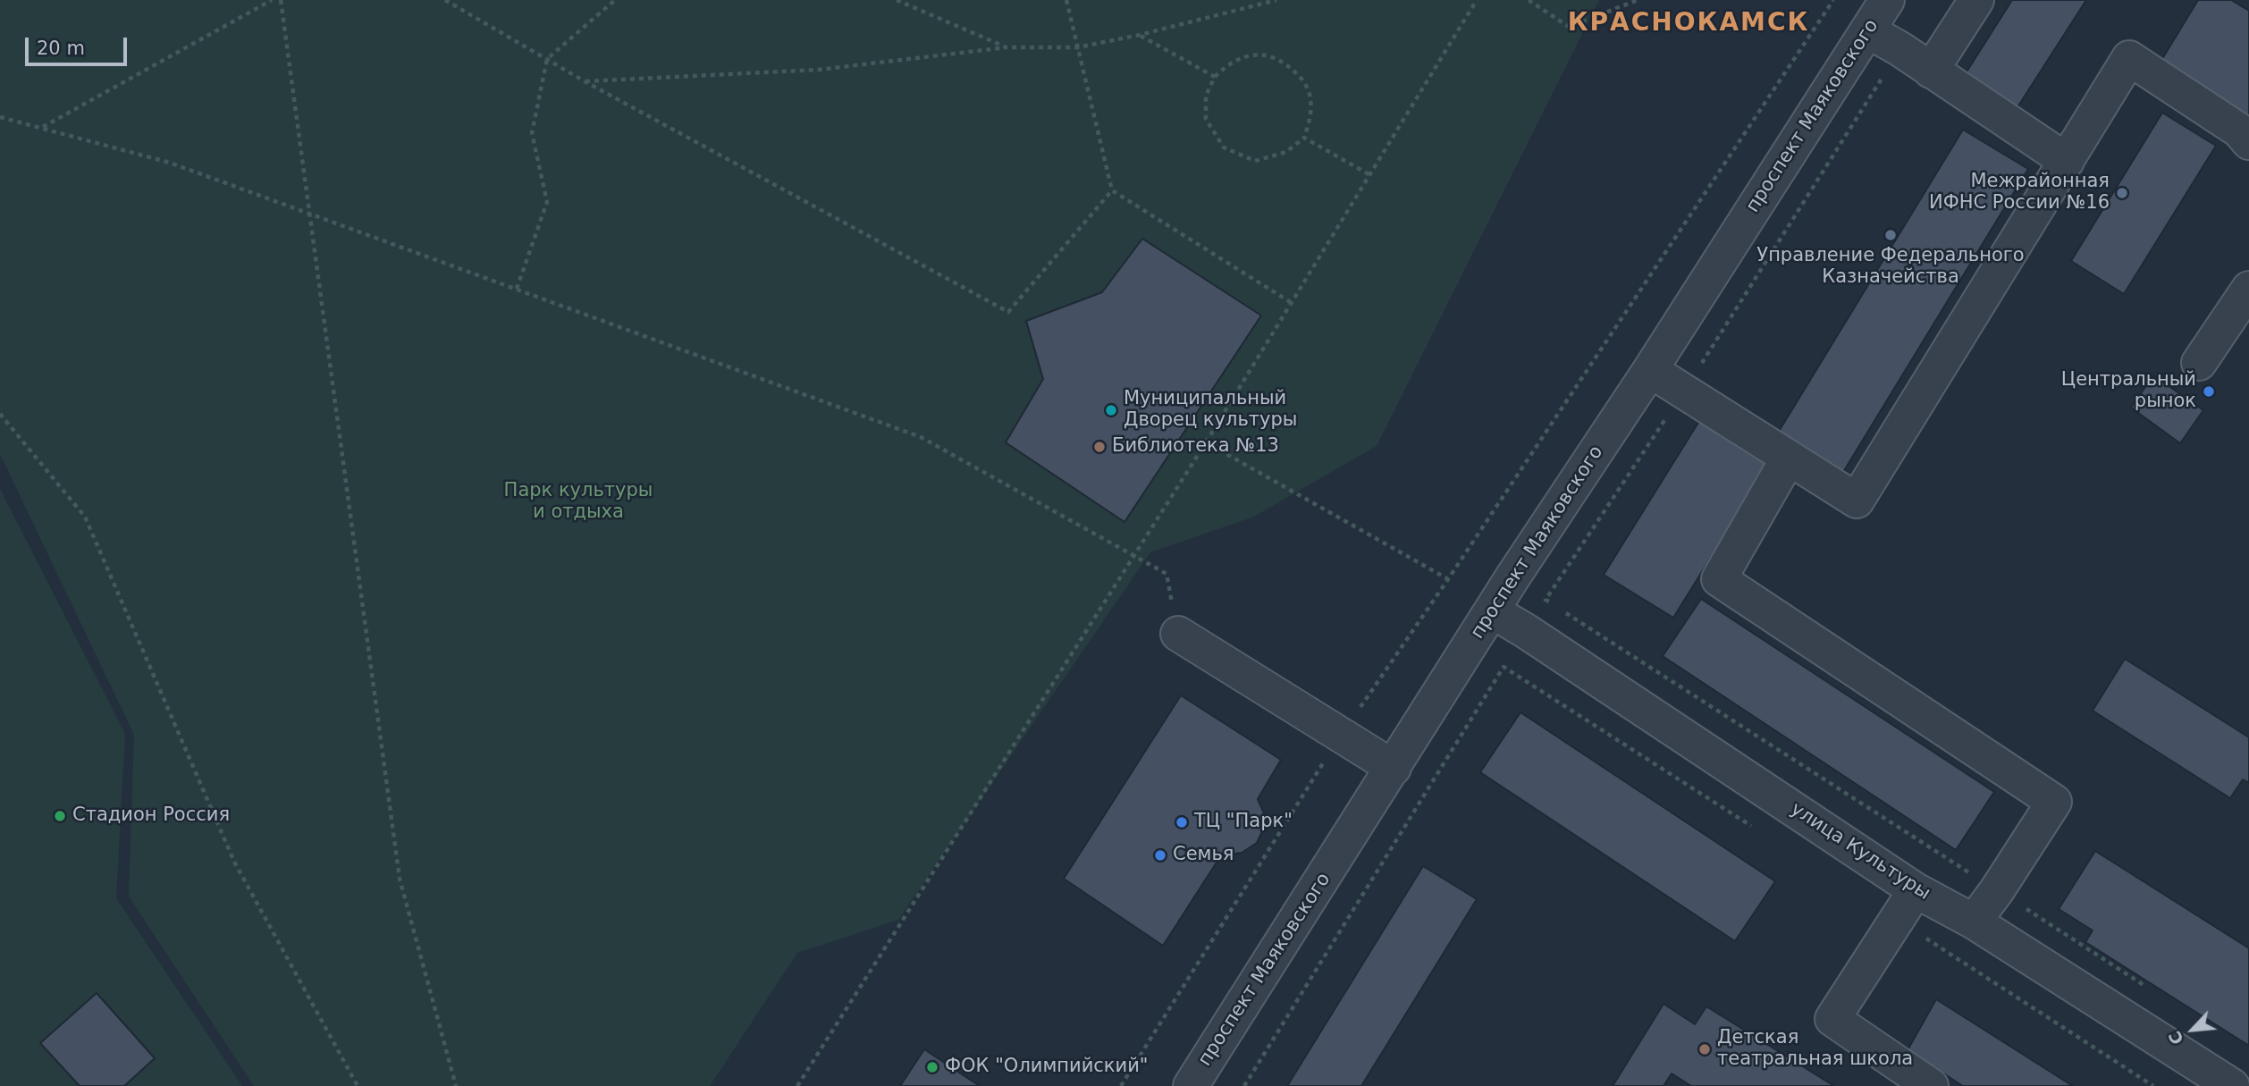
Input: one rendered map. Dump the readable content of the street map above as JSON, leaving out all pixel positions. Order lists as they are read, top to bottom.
{
  "streets": {
    "street": ["проспект Маяковского", "улица Культуры"]
  },
  "crossings": [
    ["проспект Маяковского", "улица Культуры"]
  ],
  "districts": ["КРАСНОКАМСК"],
  "parks": ["Парк культуры и отдыха"],
  "places": [
    "Межрайонная ИФНС России №16",
    "Управление Федерального Казначейства",
    "Центральный рынок",
    "Муниципальный Дворец культуры",
    "Библиотека №13",
    "Стадион Россия",
    "ТЦ \"Парк\"",
    "Семья",
    "Детская театральная школа",
    "ФОК \"Олимпийский\""
  ],
  "scale_bar": "20 m",
  "north": "bottom left"
}
